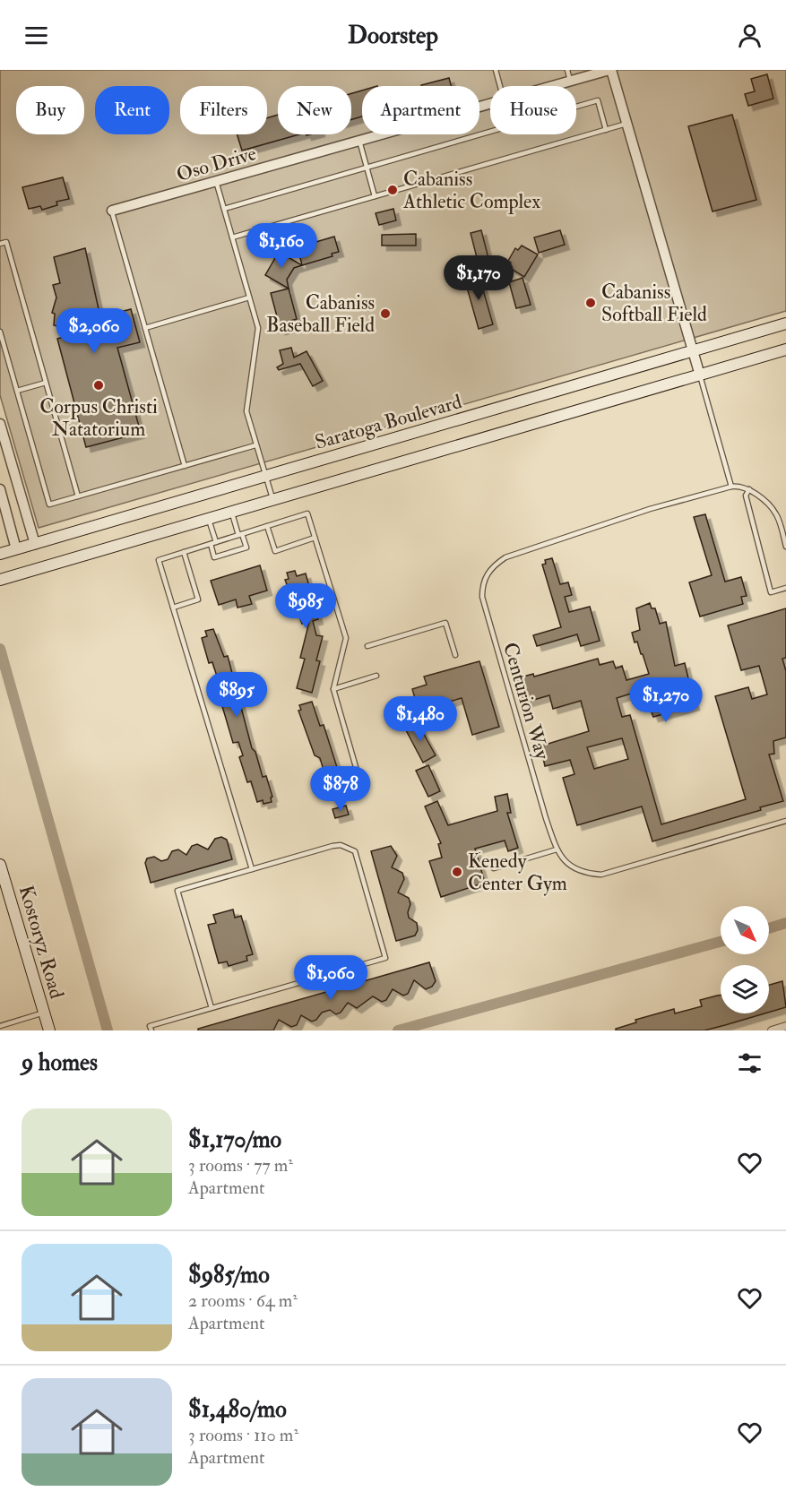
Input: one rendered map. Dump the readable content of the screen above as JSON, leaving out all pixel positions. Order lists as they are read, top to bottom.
{
  "streets": {
    "main road": ["Saratoga Boulevard", "Kostoryz Road"],
    "street": ["Oso Drive"],
    "lane": ["Centurion Way"]
  },
  "places": [
    "Cabaniss Athletic Complex",
    "Cabaniss Softball Field",
    "Cabaniss Baseball Field",
    "Corpus Christi Natatorium",
    "Kenedy Center Gym"
  ],
  "north": "bottom right",
  "page": {
    "header": "Doorstep",
    "chip": [
      "Buy",
      "Rent",
      "Filters",
      "New",
      "Apartment",
      "House"
    ],
    "price": [
      "$1,160",
      "$1,170",
      "$2,060",
      "$985",
      "$895",
      "$1,270",
      "$1,480",
      "$878",
      "$1,060"
    ],
    "heading": "9 homes",
    "list": [
      {
        "name": "$1,170/mo",
        "note": "3 rooms · 77 m² · Apartment"
      },
      {
        "name": "$985/mo",
        "note": "2 rooms · 64 m² · Apartment"
      },
      {
        "name": "$1,480/mo",
        "note": "3 rooms · 110 m² · Apartment"
      }
    ]
  }
}
